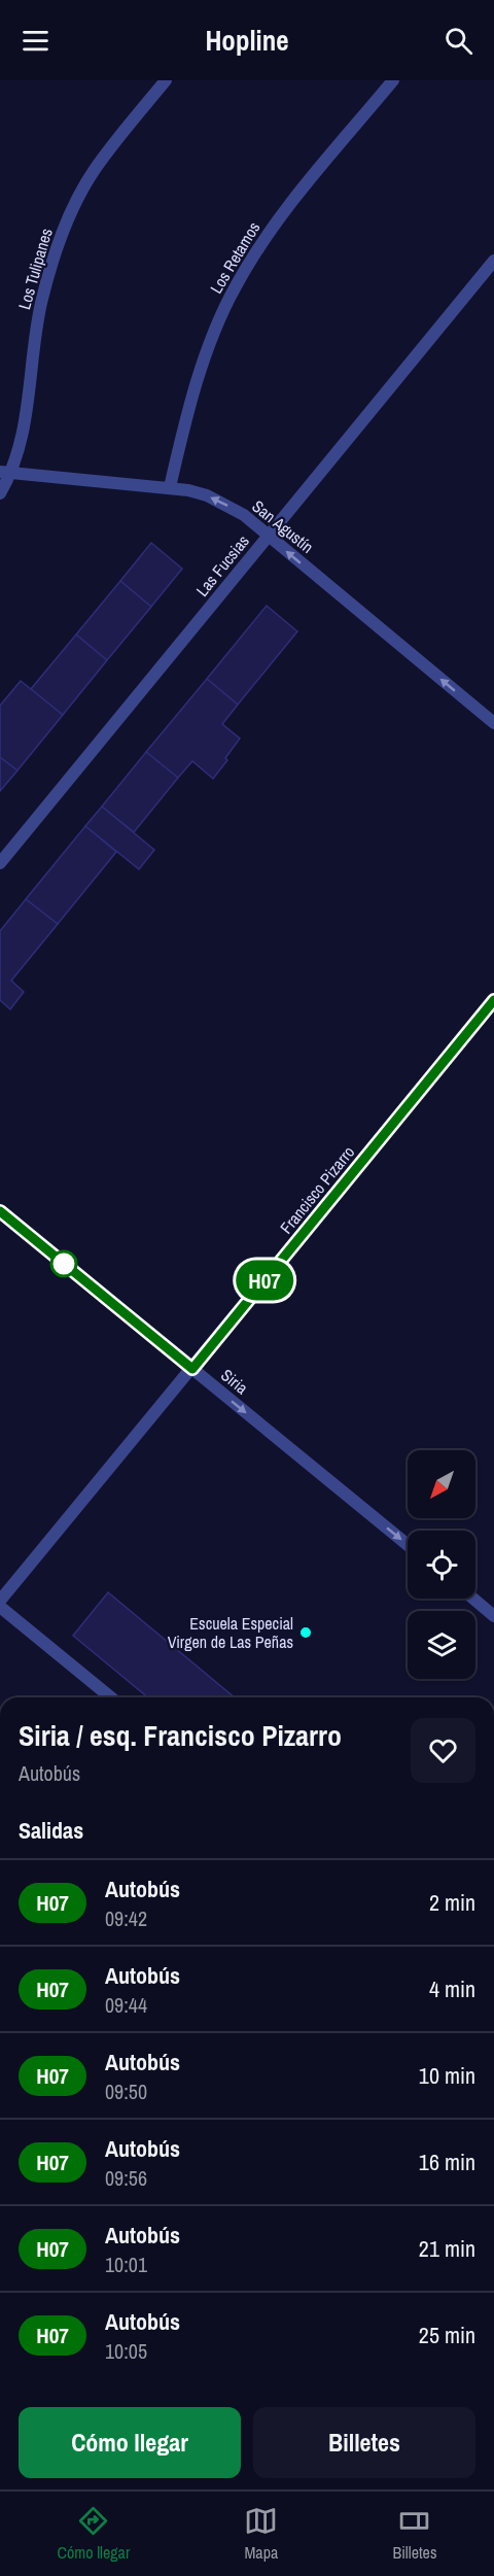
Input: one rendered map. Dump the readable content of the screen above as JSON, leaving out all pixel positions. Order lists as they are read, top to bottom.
{
  "streets": {
    "street": [
      "Los Retamos",
      "Los Tulipanes",
      "San Agustín",
      "Las Fucsias",
      "Francisco Pizarro",
      "Siria"
    ]
  },
  "crossings": [
    ["Los Retamos", "San Agustín"],
    ["Los Tulipanes", "San Agustín"],
    ["San Agustín", "Las Fucsias"],
    ["Francisco Pizarro", "Siria"]
  ],
  "one_way": ["San Agustín", "Siria"],
  "places": ["Escuela Especial Virgen de Las Peñas"],
  "lines": ["bus line H07"],
  "north": "bottom left",
  "page": {
    "header": "Hopline",
    "on_map": "H07",
    "heading": [
      ["Siria / esq. Francisco Pizarro", "Autobús"],
      "Salidas"
    ],
    "list": [
      {
        "mark": "H07",
        "name": "Autobús",
        "note": "09:42",
        "value": "2 min"
      },
      {
        "mark": "H07",
        "name": "Autobús",
        "note": "09:44",
        "value": "4 min"
      },
      {
        "mark": "H07",
        "name": "Autobús",
        "note": "09:50",
        "value": "10 min"
      },
      {
        "mark": "H07",
        "name": "Autobús",
        "note": "09:56",
        "value": "16 min"
      },
      {
        "mark": "H07",
        "name": "Autobús",
        "note": "10:01",
        "value": "21 min"
      },
      {
        "mark": "H07",
        "name": "Autobús",
        "note": "10:05",
        "value": "25 min"
      }
    ],
    "buttons": ["Cómo llegar", "Billetes"],
    "tabs": ["Cómo llegar", "Mapa", "Billetes"]
  }
}
